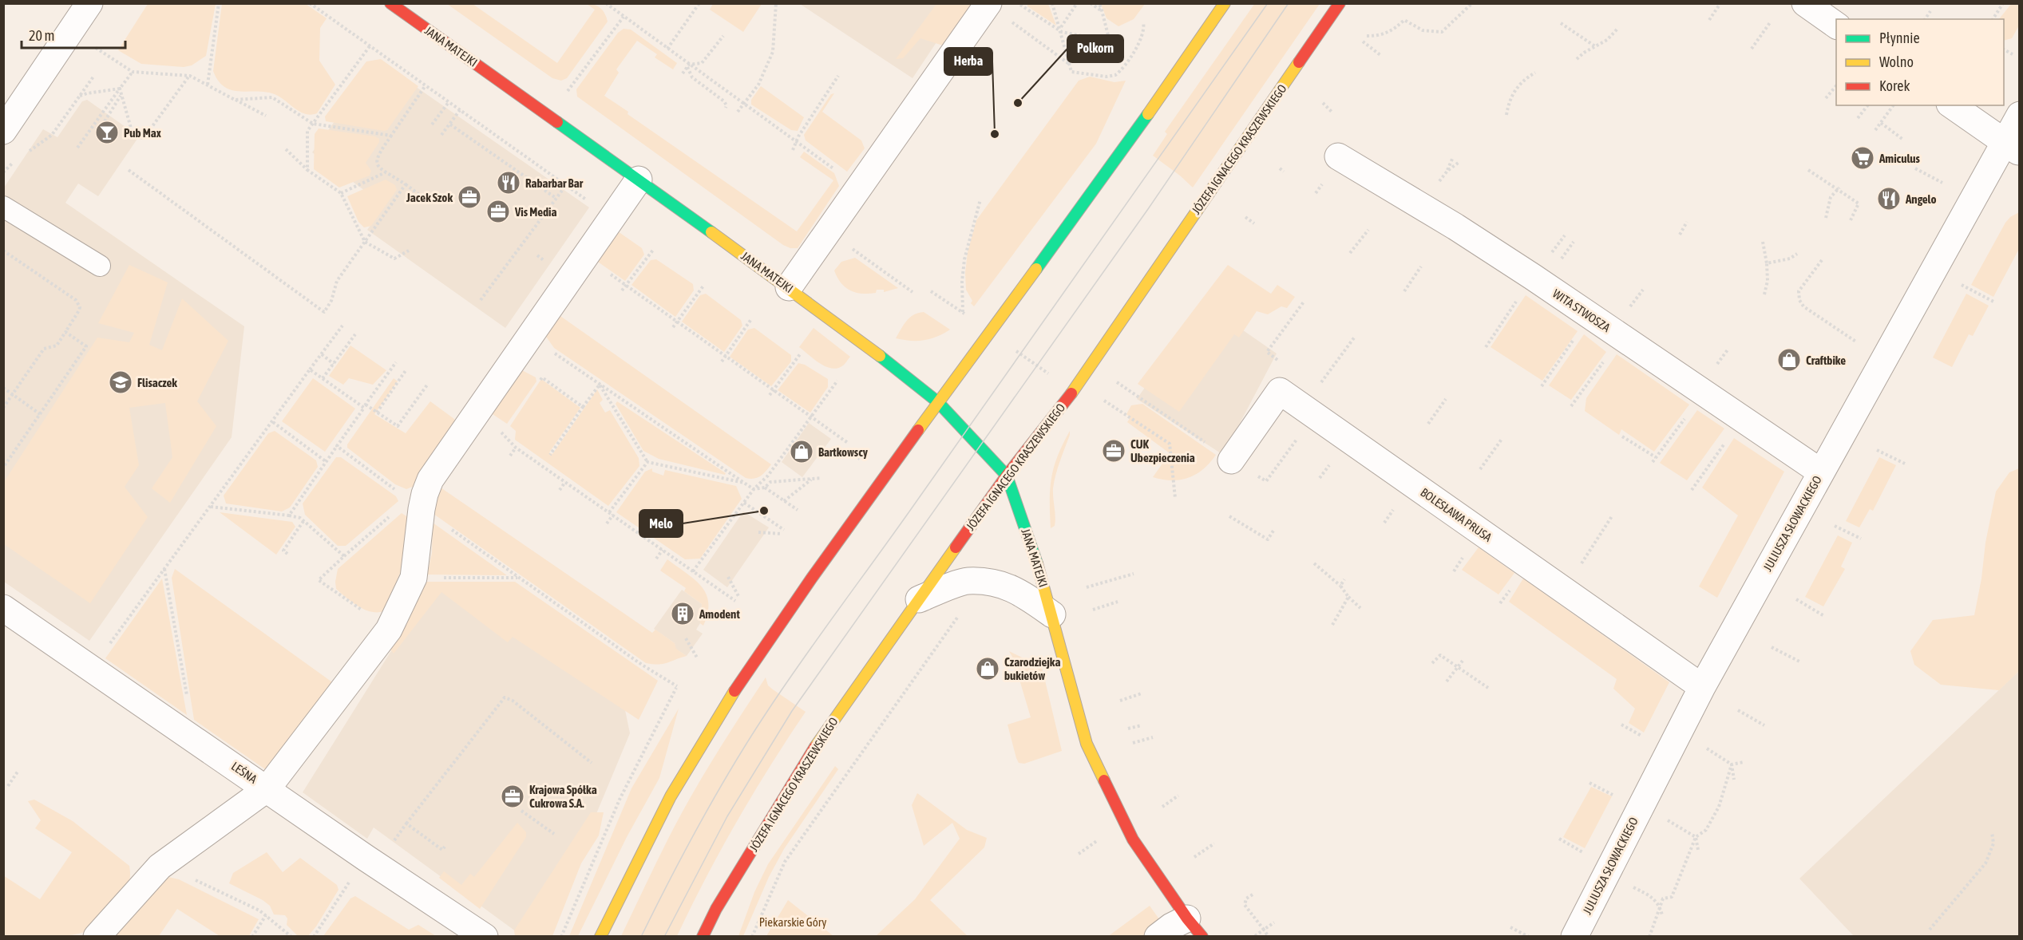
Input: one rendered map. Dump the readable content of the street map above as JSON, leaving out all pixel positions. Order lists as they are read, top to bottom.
{
  "streets": {
    "main road": ["JANA MATEJKI", "JÓZEFA IGNACEGO KRASZEWSKIEGO"],
    "street": [
      "WITA STWOSZA",
      "BOLESŁAWA PRUSA",
      "JULIUSZA SŁOWACKIEGO",
      "LEŚNA"
    ]
  },
  "crossings": [
    ["JANA MATEJKI", "JÓZEFA IGNACEGO KRASZEWSKIEGO"],
    ["WITA STWOSZA", "JULIUSZA SŁOWACKIEGO"],
    ["BOLESŁAWA PRUSA", "JULIUSZA SŁOWACKIEGO"]
  ],
  "parks": ["Piekarskie Góry"],
  "places": {
    "other": ["Polkorn", "Herba", "Melo"],
    "bar": ["Pub Max"],
    "supermarket": ["Amiculus"],
    "restaurant": ["Rabarbar Bar", "Angelo"],
    "office": [
      "Jacek Szok",
      "Vis Media",
      "CUK Ubezpieczenia",
      "Krajowa Spółka Cukrowa S.A."
    ],
    "shop": ["Craftbike", "Bartkowscy", "Czarodziejka bukietów"],
    "school or university": ["Flisaczek"],
    "building": ["Amodent"]
  },
  "legend": ["Płynnie", "Wolno", "Korek"],
  "scale_bar": "20 m"
}
